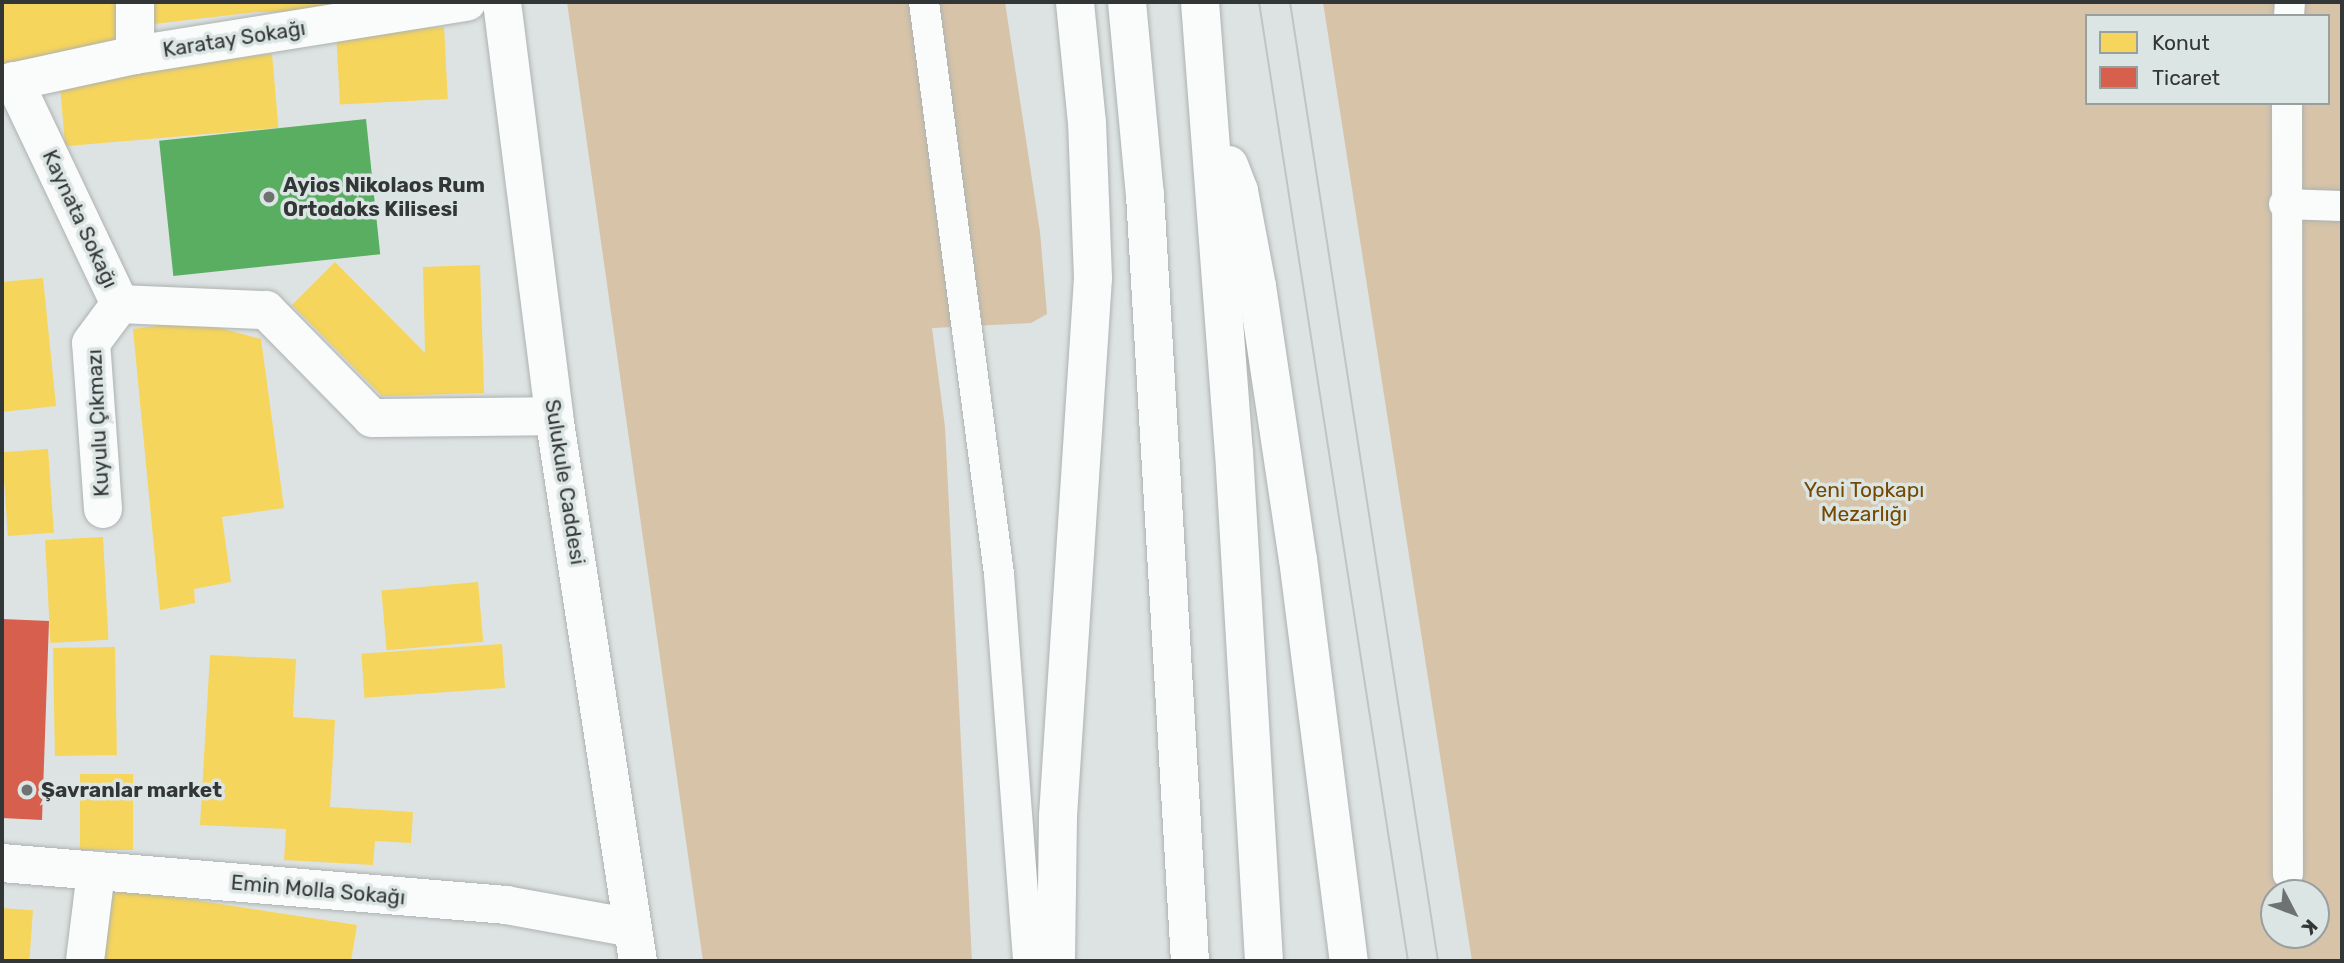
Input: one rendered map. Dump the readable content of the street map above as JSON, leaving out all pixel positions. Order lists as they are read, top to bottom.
{
  "streets": {
    "main road": [
      "Karatay Sokağı",
      "Kaynata Sokağı",
      "Kuyulu Çıkmazı",
      "Sulukule Caddesi",
      "Emin Molla Sokağı"
    ]
  },
  "crossings": [
    ["Karatay Sokağı", "Kaynata Sokağı"],
    ["Kaynata Sokağı", "Kuyulu Çıkmazı"],
    ["Kaynata Sokağı", "Sulukule Caddesi"],
    ["Sulukule Caddesi", "Emin Molla Sokağı"]
  ],
  "parks": ["Yeni Topkapı Mezarlığı"],
  "places": ["Ayios Nikolaos Rum Ortodoks Kilisesi", "Şavranlar market"],
  "legend": ["Konut", "Ticaret"],
  "north": "bottom right"
}
